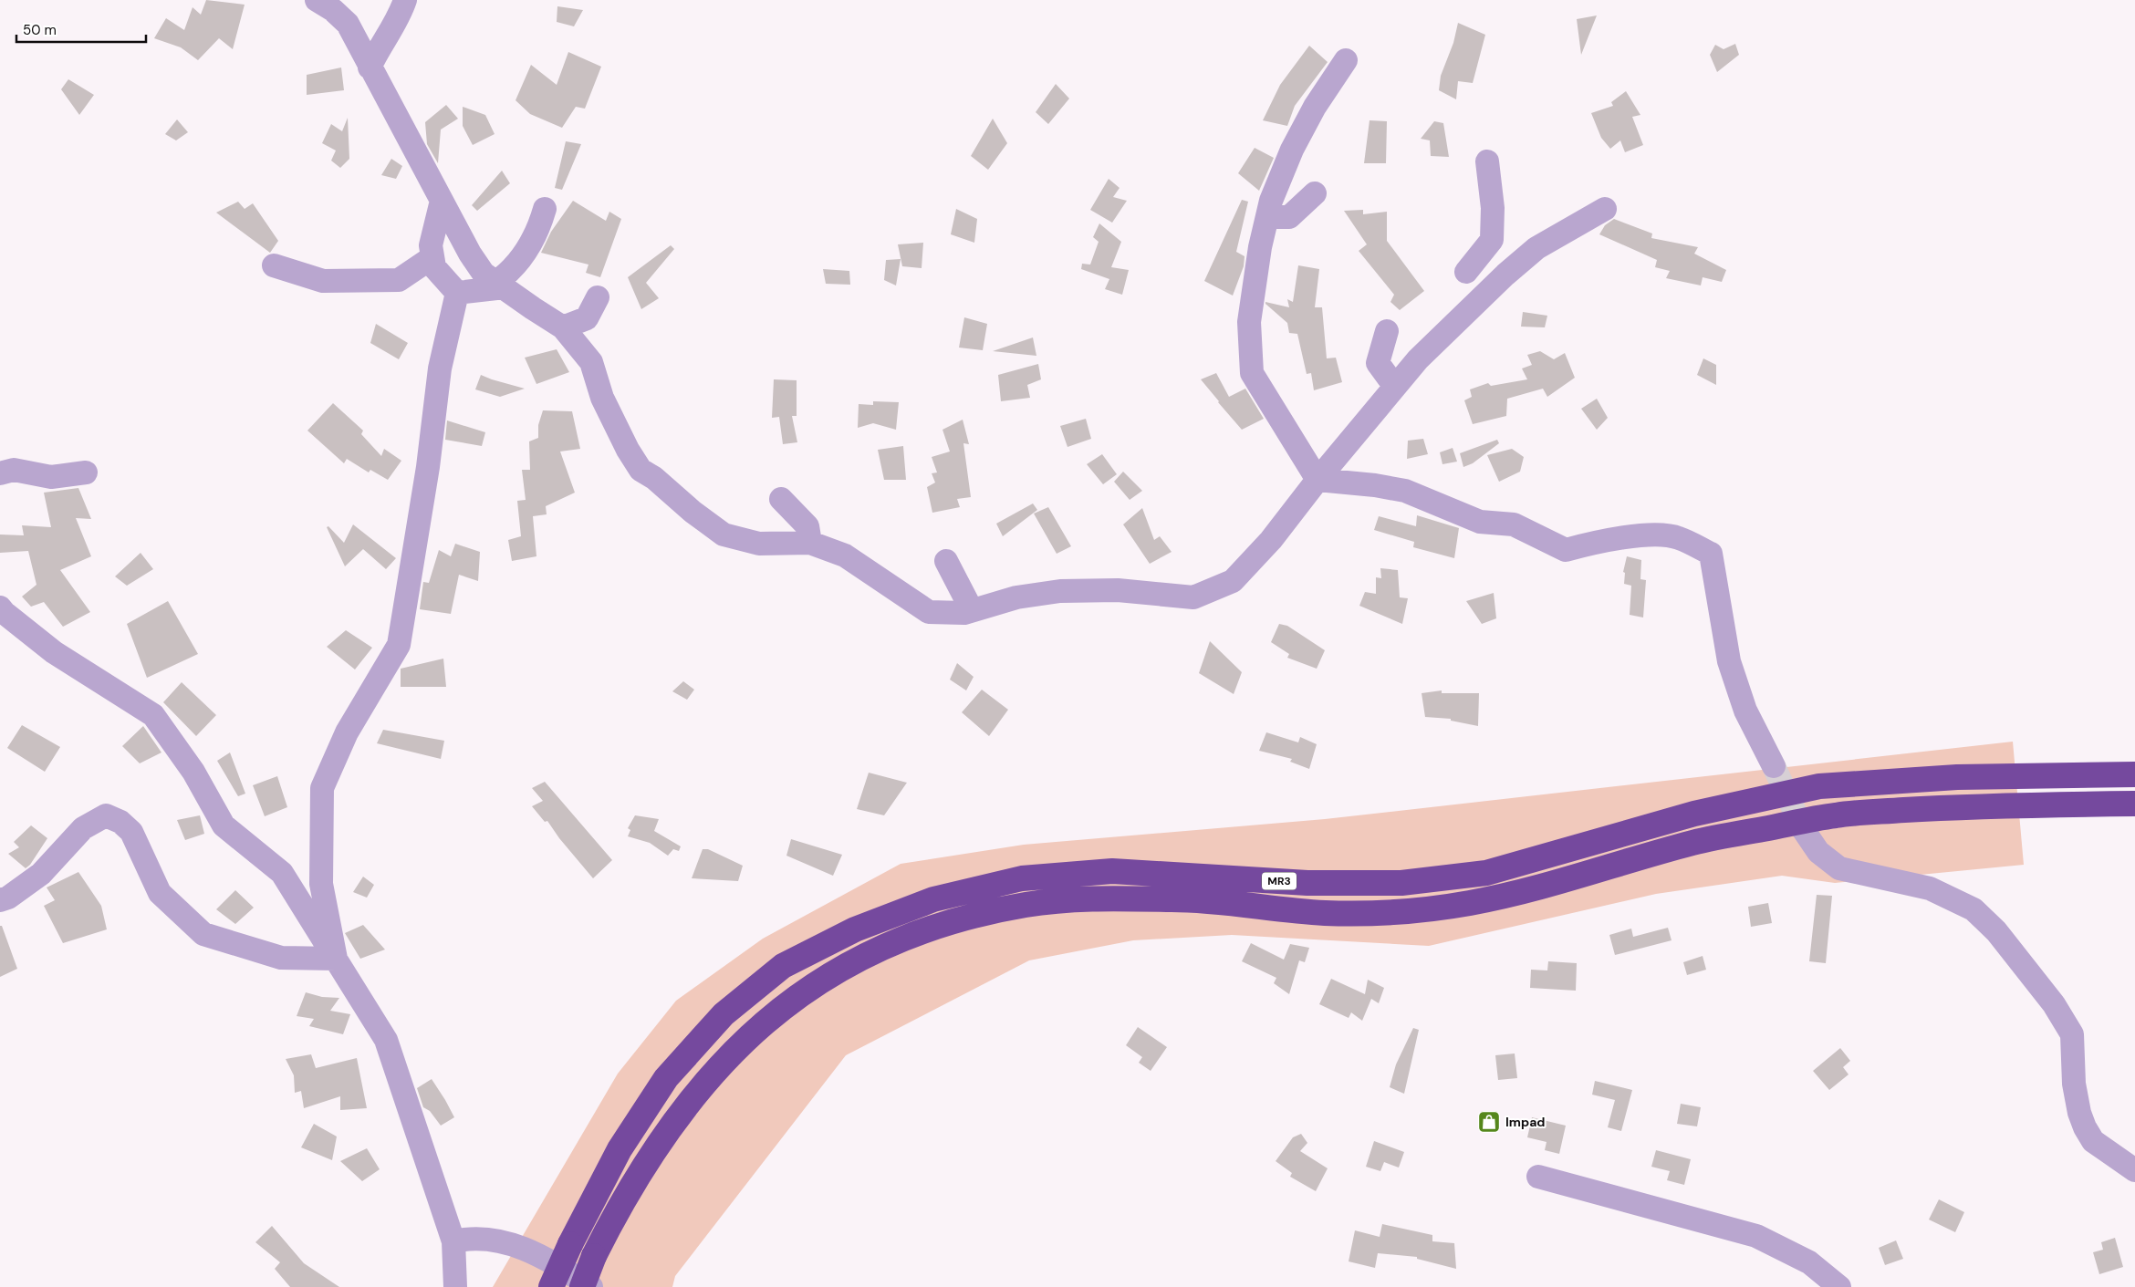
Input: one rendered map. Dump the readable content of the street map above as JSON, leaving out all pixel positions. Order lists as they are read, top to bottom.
{
  "streets": {
    "highway": ["MR3"]
  },
  "places": {
    "shop": ["Impad"]
  },
  "scale_bar": "50 m"
}
